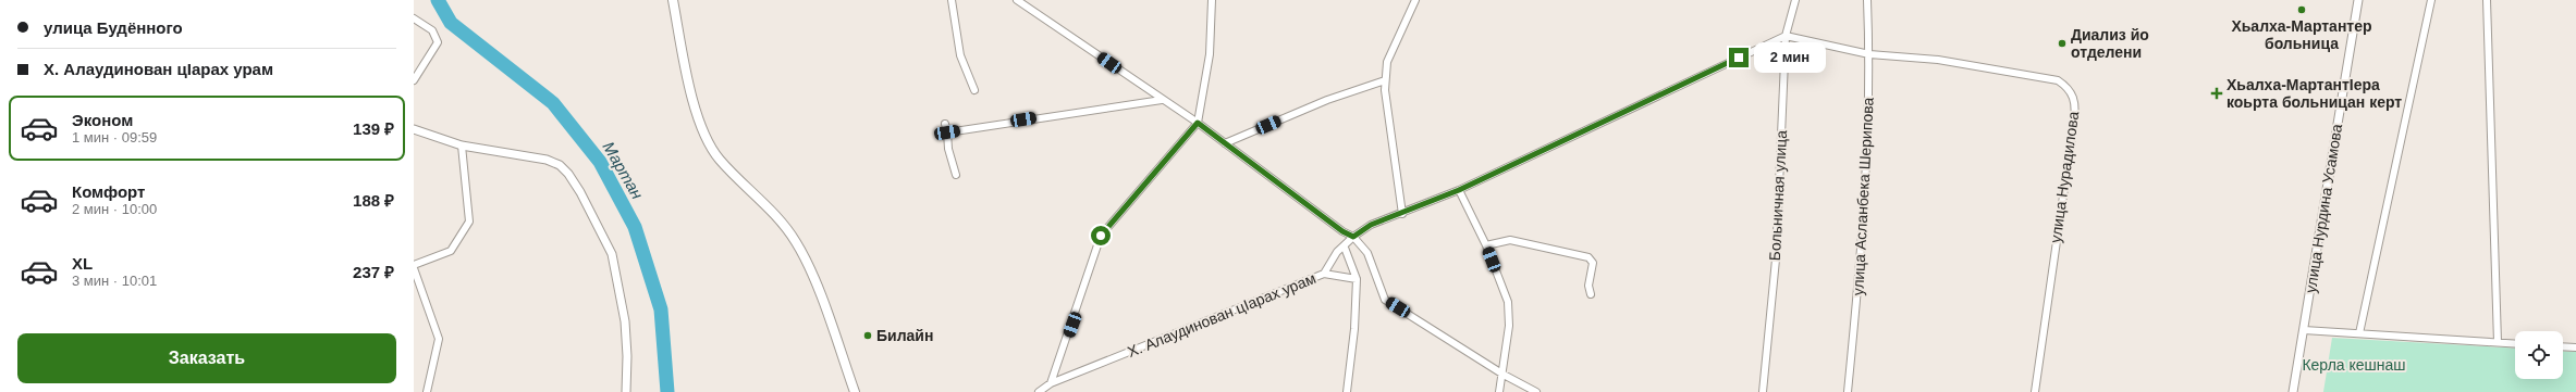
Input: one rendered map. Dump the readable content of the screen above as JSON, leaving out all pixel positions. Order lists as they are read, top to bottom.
{
  "streets": {
    "street": [
      "улица Нурадилова",
      "Больничная улица",
      "улица Асланбека Шерипова",
      "улица Нурдина Усамова",
      "Х. Алаудинован цIарах урам"
    ]
  },
  "crossings": [
    ["улица Нурадилова", "улица Асланбека Шерипова"],
    ["Больничная улица", "Х. Алаудинован цIарах урам"]
  ],
  "water": ["Мартан"],
  "parks": ["Керла кешнаш"],
  "places": {
    "other": ["Хьалха-Мартантер больница", "Диализ йо отделени", "Билайн"],
    "health": ["Хьалха-МартантIера коьрта больницан керт"]
  },
  "page": {
    "banner": ["улица Будённого", "Х. Алаудинован цIарах урам"],
    "bubble": "2 мин",
    "list": [
      {
        "name": "Эконом",
        "note": "1 мин · 09:59",
        "value": "139 ₽"
      },
      {
        "name": "Комфорт",
        "note": "2 мин · 10:00",
        "value": "188 ₽"
      },
      {
        "name": "XL",
        "note": "3 мин · 10:01",
        "value": "237 ₽"
      }
    ],
    "buttons": "Заказать"
  }
}
